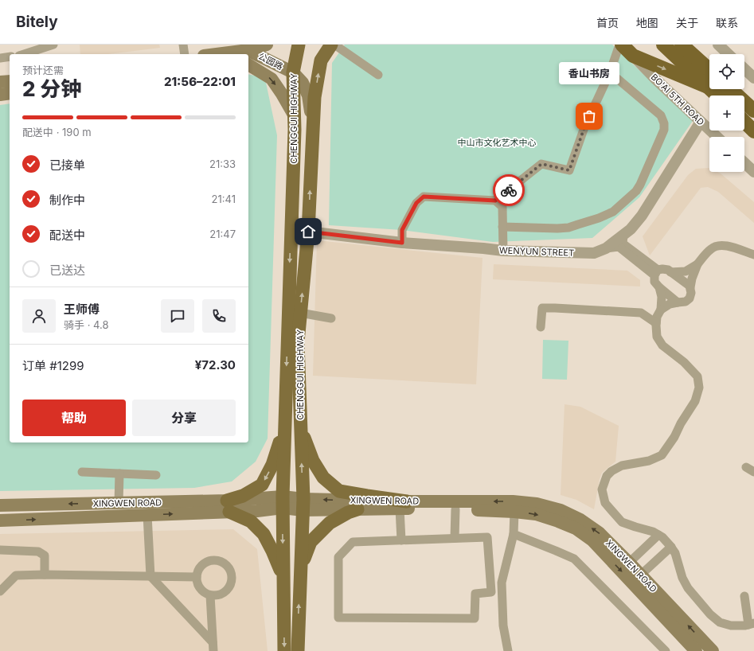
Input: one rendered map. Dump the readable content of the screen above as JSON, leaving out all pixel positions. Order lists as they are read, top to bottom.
{
  "streets": {
    "main road": ["公园路", "CHENGGUI HIGHWAY", "XINGWEN ROAD"],
    "street": ["BO'AI 5TH ROAD", "WENYUN STREET"]
  },
  "crossings": [
    ["公园路", "CHENGGUI HIGHWAY"],
    ["BO'AI 5TH ROAD", "WENYUN STREET"],
    ["CHENGGUI HIGHWAY", "WENYUN STREET"],
    ["CHENGGUI HIGHWAY", "XINGWEN ROAD"]
  ],
  "parks": ["中山市文化艺术中心"],
  "places": ["香山书房"],
  "page": {
    "header": "Bitely",
    "nav": [
      "首页",
      "地图",
      "关于",
      "联系"
    ],
    "map_buttons": ["+", "−"],
    "heading": ["2 分钟", "预计还需", "21:56–22:01"],
    "panel": [
      "王师傅",
      "骑手 · 4.8",
      "订单 #1299",
      "¥72.30"
    ],
    "bubble": "香山书房",
    "bar": "配送中 · 190 m",
    "list": [
      ["已接单", "21:33"],
      ["制作中", "21:41"],
      ["配送中", "21:47"],
      "已送达"
    ],
    "buttons": ["帮助", "分享"]
  }
}
